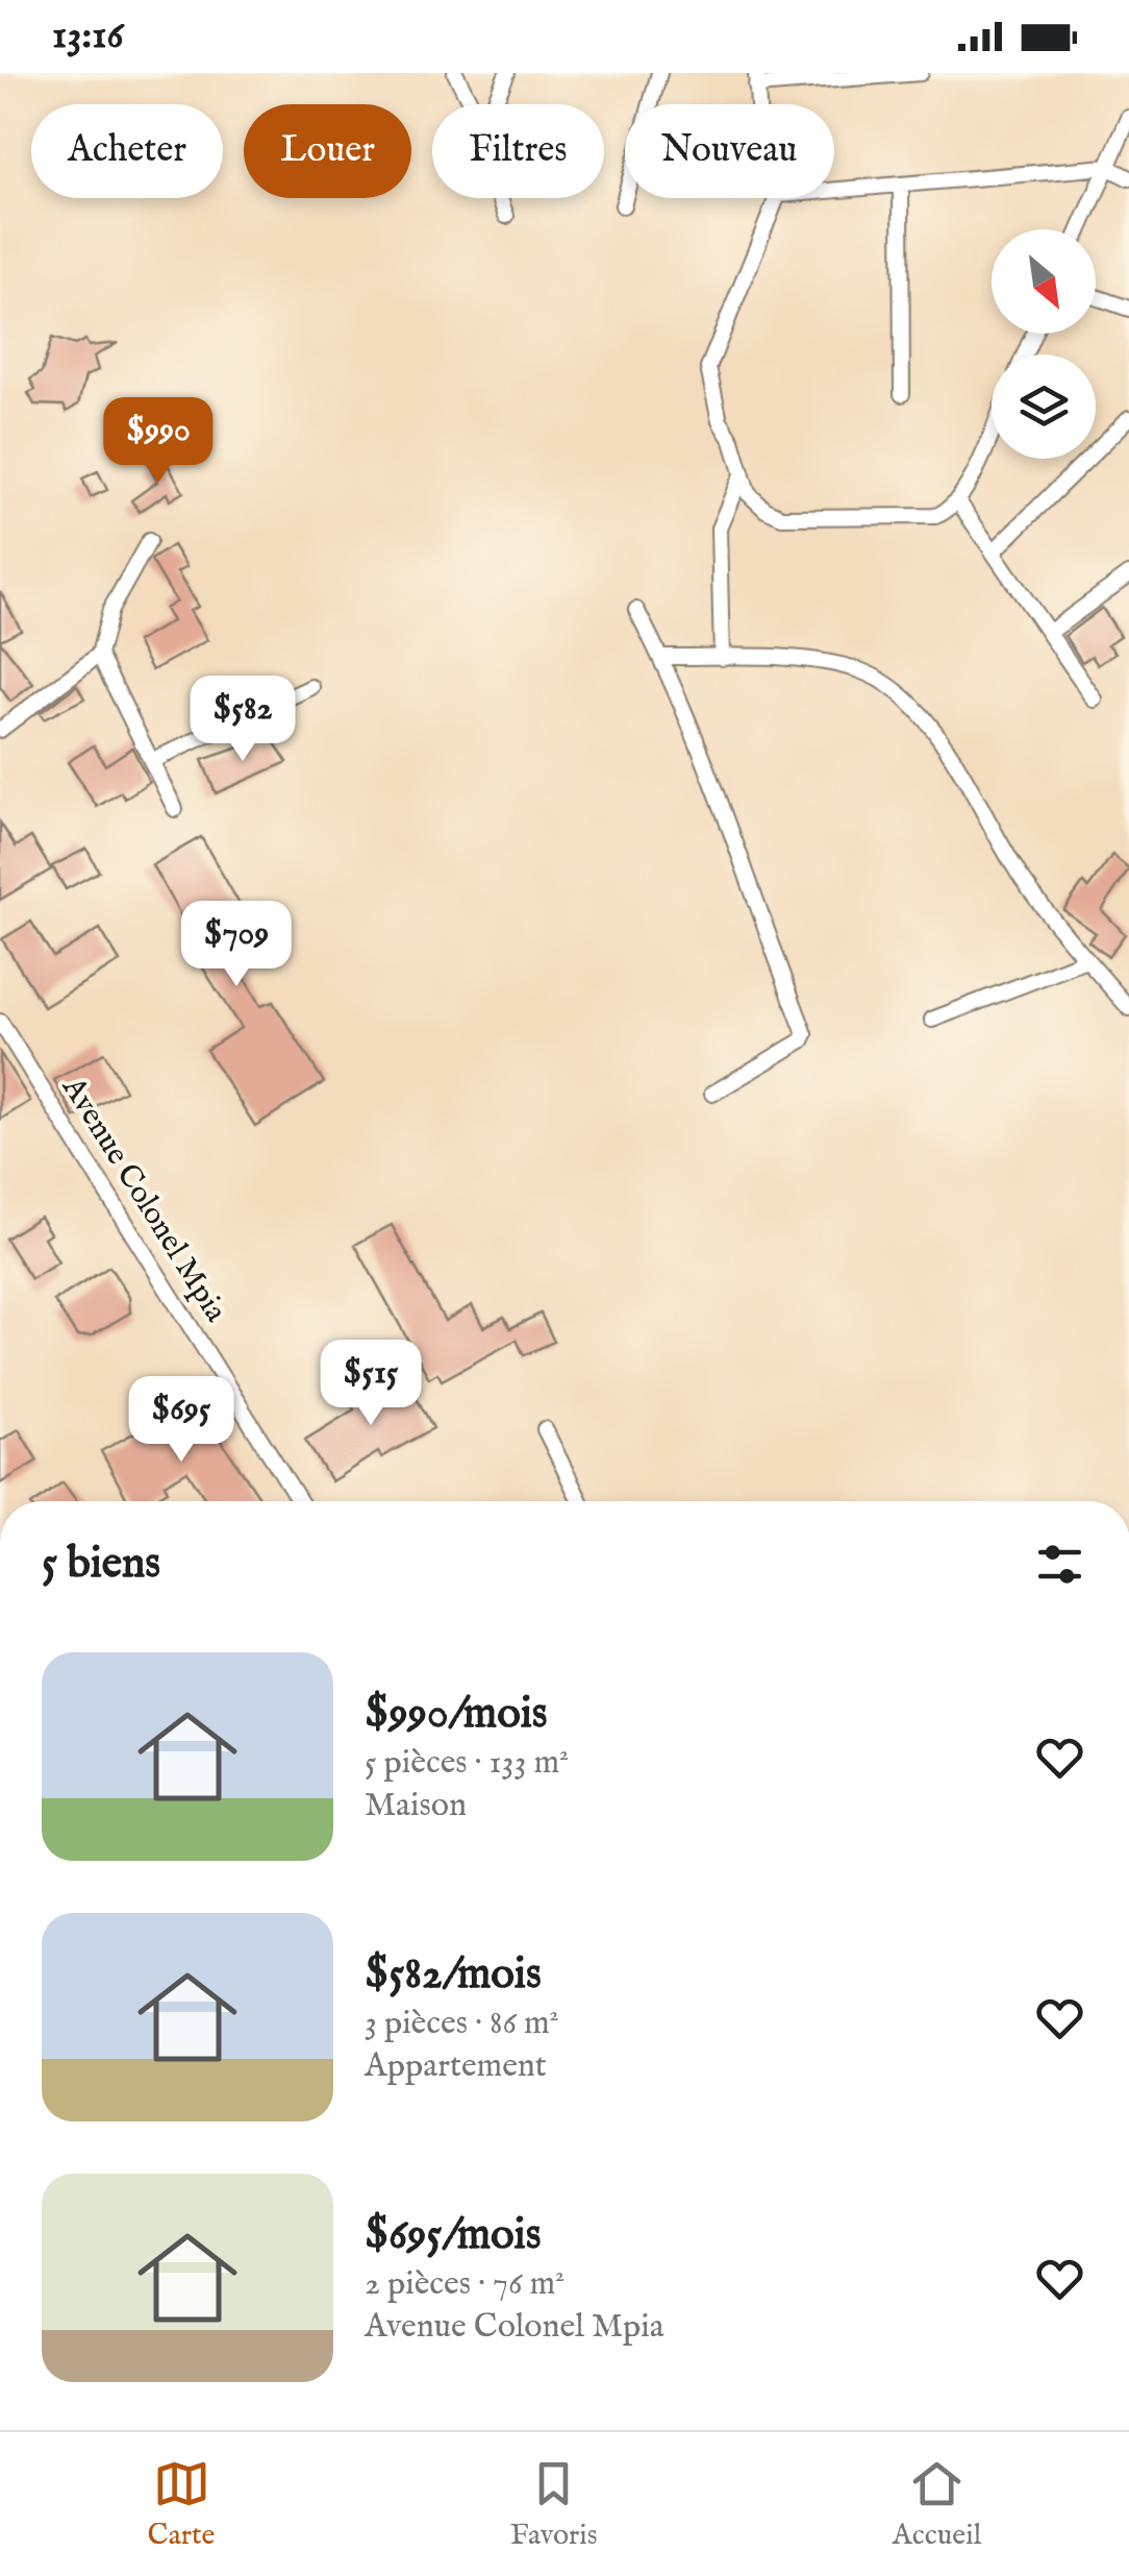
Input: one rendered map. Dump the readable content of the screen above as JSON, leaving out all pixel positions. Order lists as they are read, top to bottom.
{
  "streets": {
    "street": ["Avenue Colonel Mpia"]
  },
  "north": "bottom right",
  "page": {
    "status": "13:16",
    "chip": [
      "Acheter",
      "Louer",
      "Filtres",
      "Nouveau"
    ],
    "price": [
      "$990",
      "$582",
      "$709",
      "$515",
      "$695"
    ],
    "heading": "5 biens",
    "list": [
      {
        "name": "$990/mois",
        "note": "5 pièces · 133 m² · Maison"
      },
      {
        "name": "$582/mois",
        "note": "3 pièces · 86 m² · Appartement"
      },
      {
        "name": "$695/mois",
        "note": "2 pièces · 76 m² · Avenue Colonel Mpia"
      }
    ],
    "tabs": ["Carte", "Favoris", "Accueil"]
  }
}
